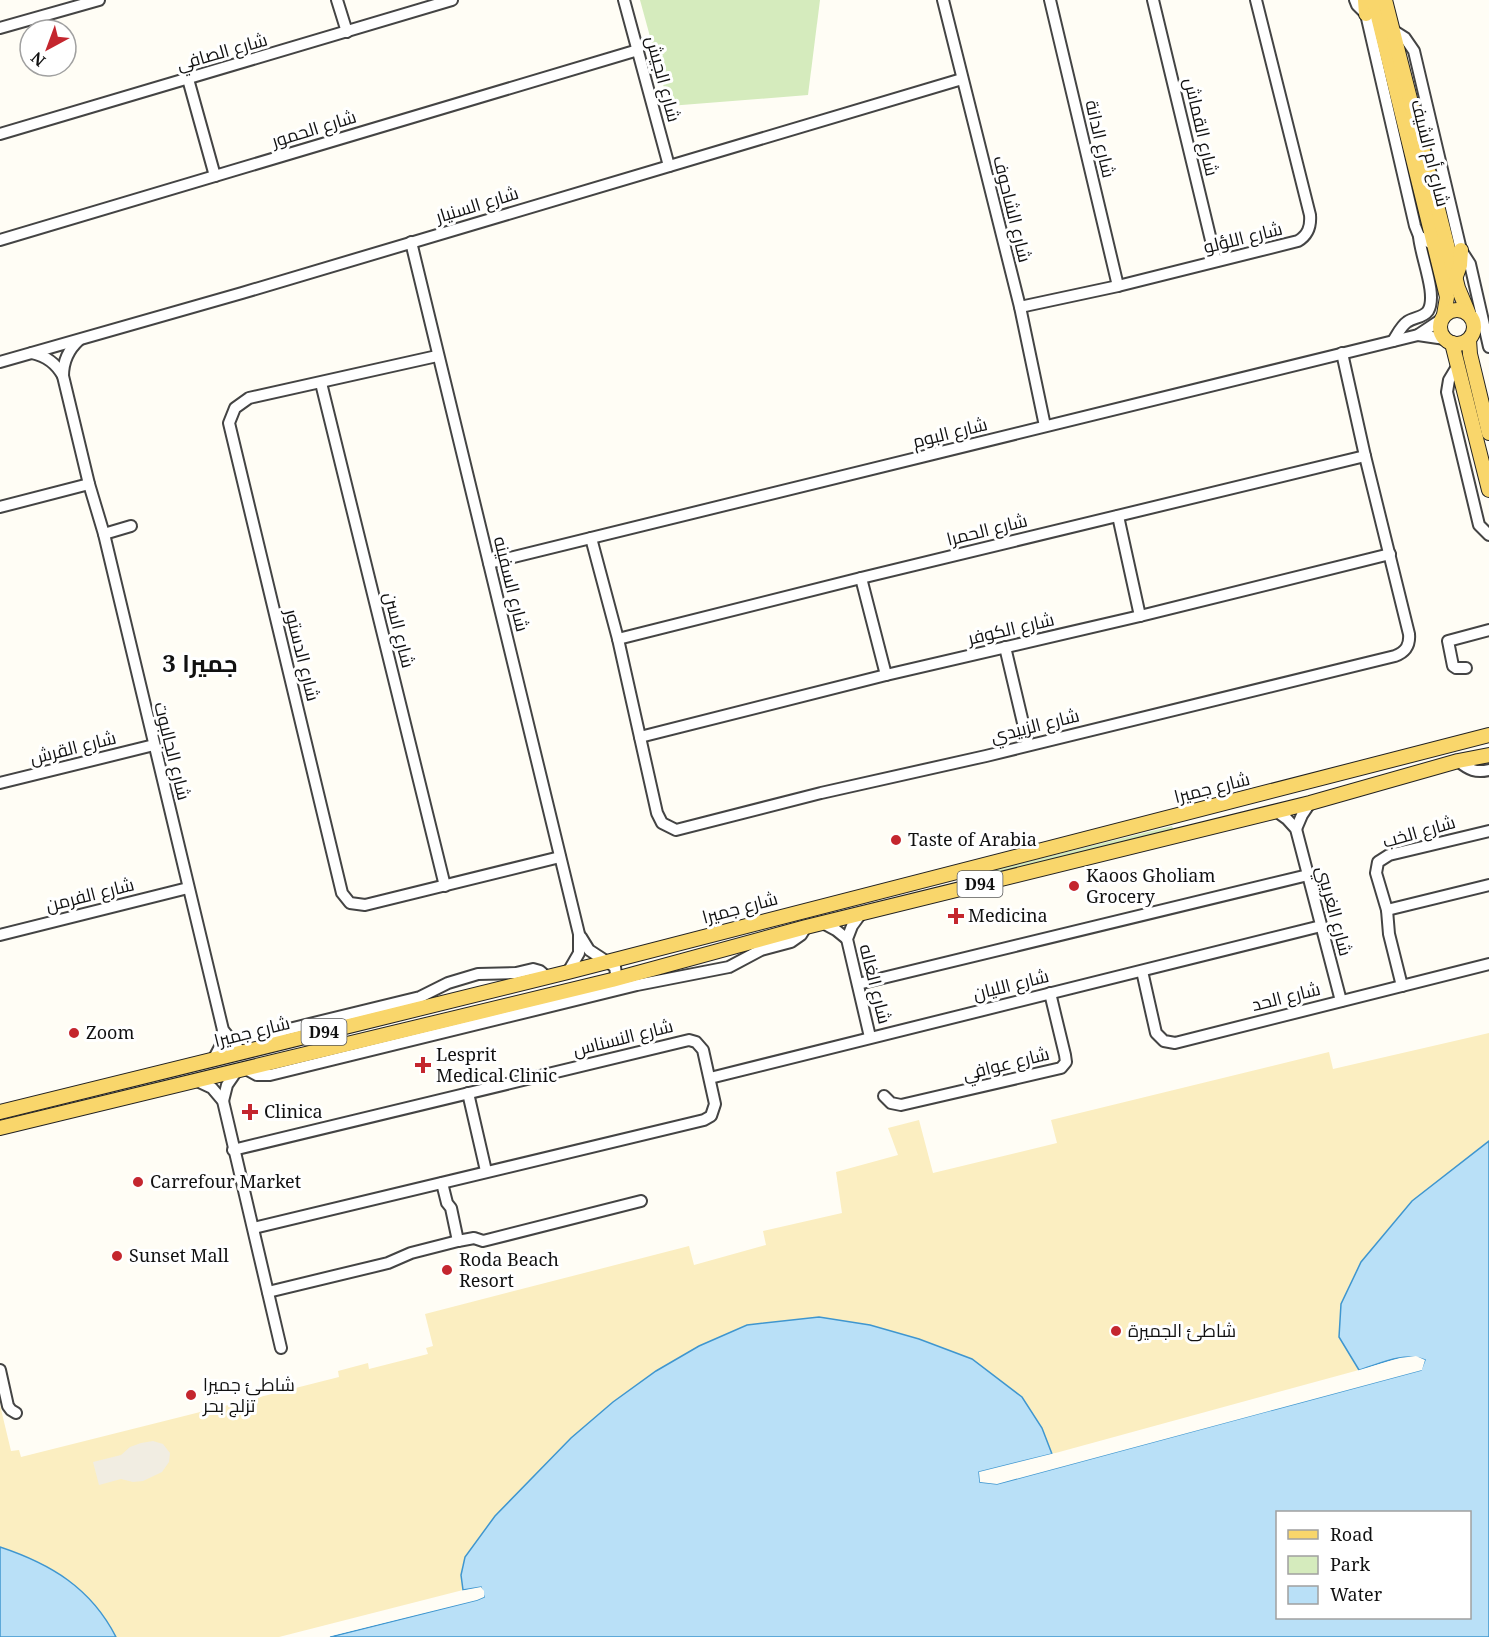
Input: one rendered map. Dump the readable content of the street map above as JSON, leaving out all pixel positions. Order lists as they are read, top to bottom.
{
  "streets": {
    "main road": ["شارع أم الشيف", "شارع جميرا", "D94"],
    "street": [
      "شارع الصافي",
      "شارع الجيش",
      "شارع القماش",
      "شارع الحمور",
      "شارع الدانة",
      "شارع السنيار",
      "شارع الشاحوف",
      "شارع اللؤلو",
      "شارع البوم",
      "شارع الحمرا",
      "شارع السفينه",
      "شارع الكوفر",
      "شارع السن",
      "شارع الدستور",
      "شارع الزبيدي",
      "شارع القرش",
      "شارع الجالبوت",
      "شارع الخب",
      "شارع الفرمن",
      "شارع الغريبي",
      "شارع الغاله",
      "شارع الليان",
      "شارع الحد",
      "شارع النسناس",
      "شارع عوافي"
    ]
  },
  "crossings": [
    ["شارع الجيش", "شارع الحمور"],
    ["شارع الجيش", "شارع السنيار"],
    ["شارع القماش", "شارع اللؤلو"],
    ["شارع الدانة", "شارع اللؤلو"],
    ["شارع أم الشيف", "شارع البوم"],
    ["شارع السنيار", "شارع الشاحوف"],
    ["شارع السنيار", "شارع السفينه"],
    ["شارع الشاحوف", "شارع اللؤلو"],
    ["شارع الشاحوف", "شارع البوم"],
    ["شارع البوم", "شارع السفينه"],
    ["شارع البوم", "شارع الزبيدي"],
    ["شارع الحمرا", "شارع الزبيدي"],
    ["شارع السفينه", "شارع الدستور"],
    ["شارع السفينه", "شارع جميرا"],
    ["شارع الكوفر", "شارع الزبيدي"],
    ["شارع السن", "شارع الدستور"],
    ["شارع القرش", "شارع الجالبوت"],
    ["شارع الجالبوت", "شارع جميرا"],
    ["شارع الجالبوت", "شارع الفرمن"],
    ["شارع جميرا", "شارع الغاله"],
    ["شارع الخب", "شارع الحد"],
    ["شارع الغريبي", "شارع الليان"],
    ["شارع الغريبي", "شارع الحد"],
    ["شارع الغاله", "شارع الليان"],
    ["شارع الليان", "شارع الحد"],
    ["شارع الليان", "شارع النسناس"],
    ["شارع الليان", "شارع عوافي"]
  ],
  "districts": ["جميرا 3"],
  "places": {
    "other": [
      "Taste of Arabia",
      "Kaoos Gholiam Grocery",
      "Zoom",
      "Carrefour Market",
      "Sunset Mall",
      "Roda Beach Resort",
      "شاطئ الجميرة",
      "شاطئ جميرا تزلج بحر"
    ],
    "health": ["Medicina", "Lesprit Medical Clinic", "Clinica"]
  },
  "legend": ["Road", "Park", "Water"],
  "north": "bottom left"
}
